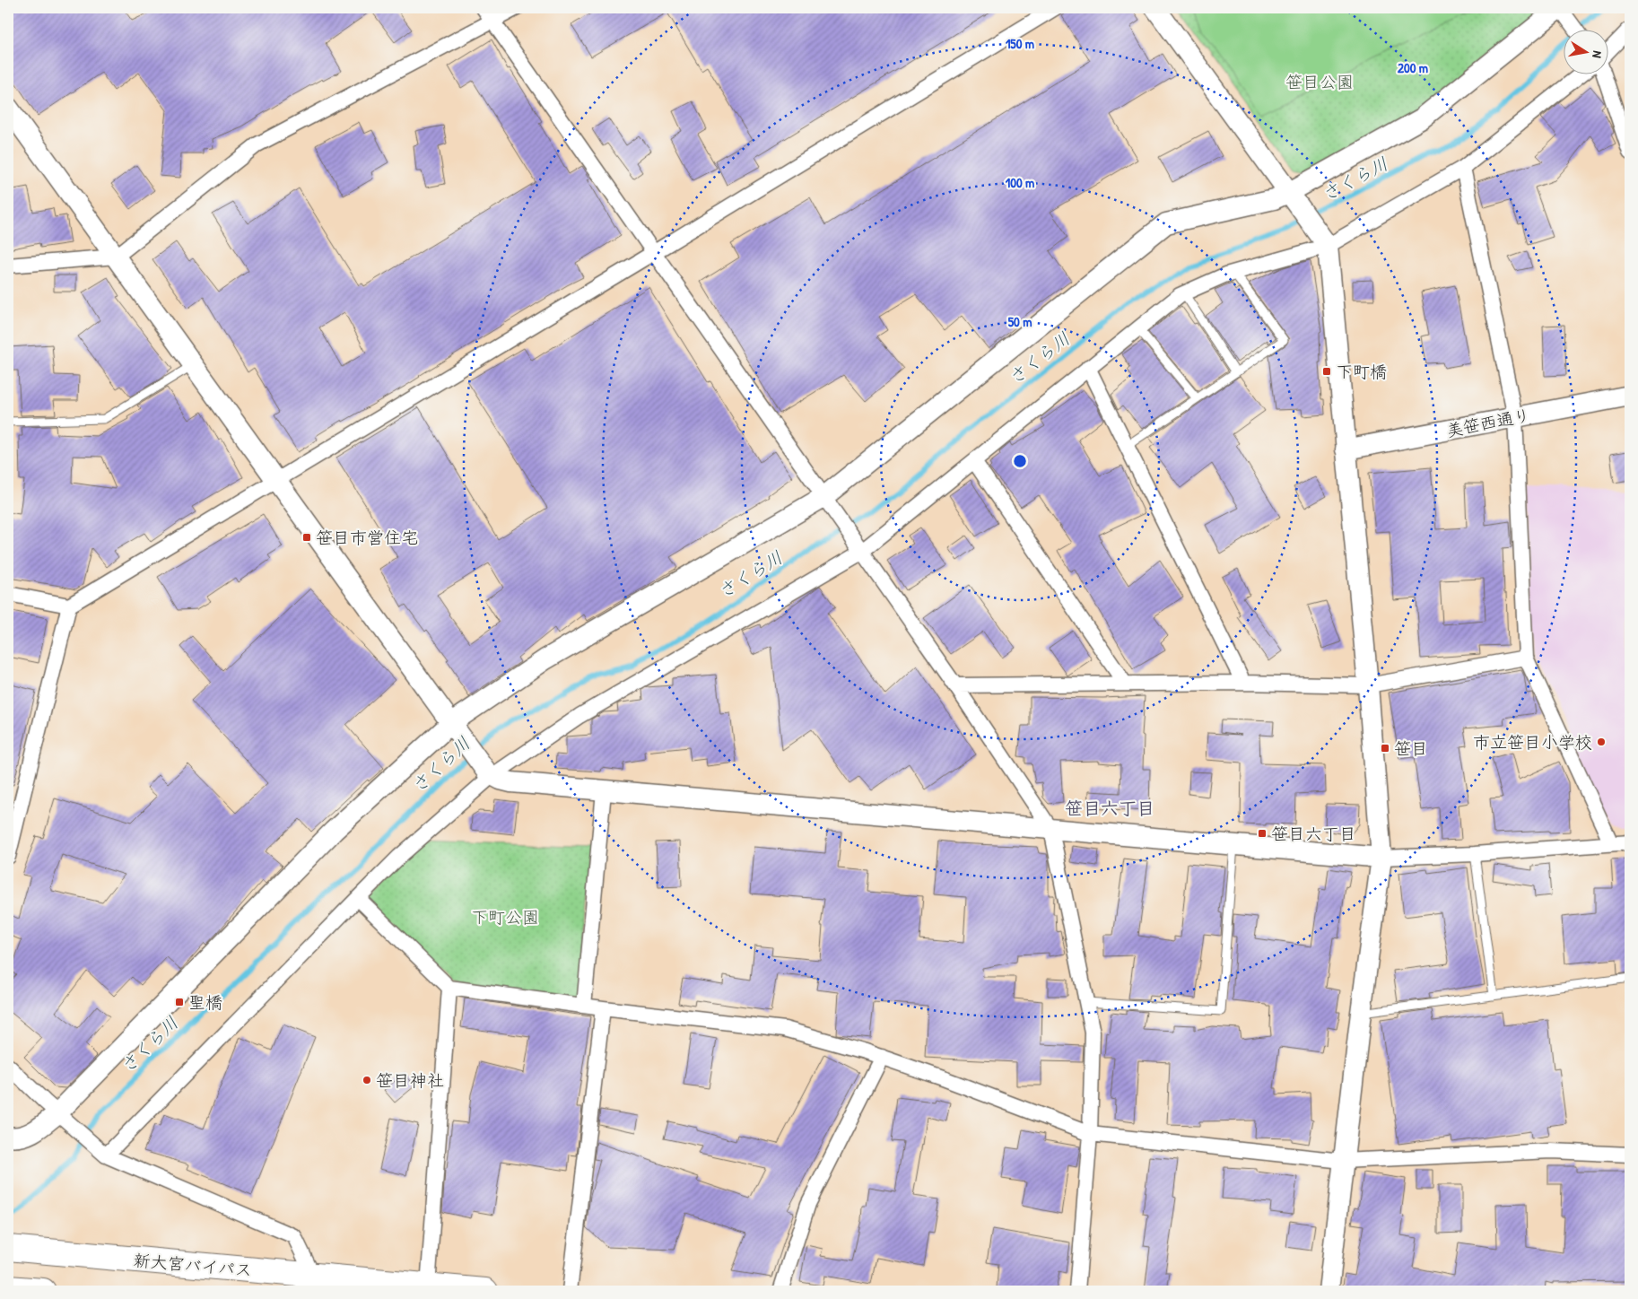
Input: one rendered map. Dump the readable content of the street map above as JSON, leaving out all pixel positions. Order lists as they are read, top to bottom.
{
  "streets": {
    "highway": ["新大宮バイパス"],
    "street": ["美笹西通り"]
  },
  "districts": ["笹目六丁目"],
  "water": ["さくら川"],
  "parks": ["笹目公園", "下町公園"],
  "places": {
    "transit": [
      "下町橋",
      "笹目市営住宅",
      "笹目",
      "笹目六丁目",
      "聖橋"
    ],
    "other": ["市立笹目小学校", "笹目神社"]
  },
  "north": "right",
  "rings": [
    "150 m",
    "200 m",
    "100 m",
    "50 m"
  ]
}
